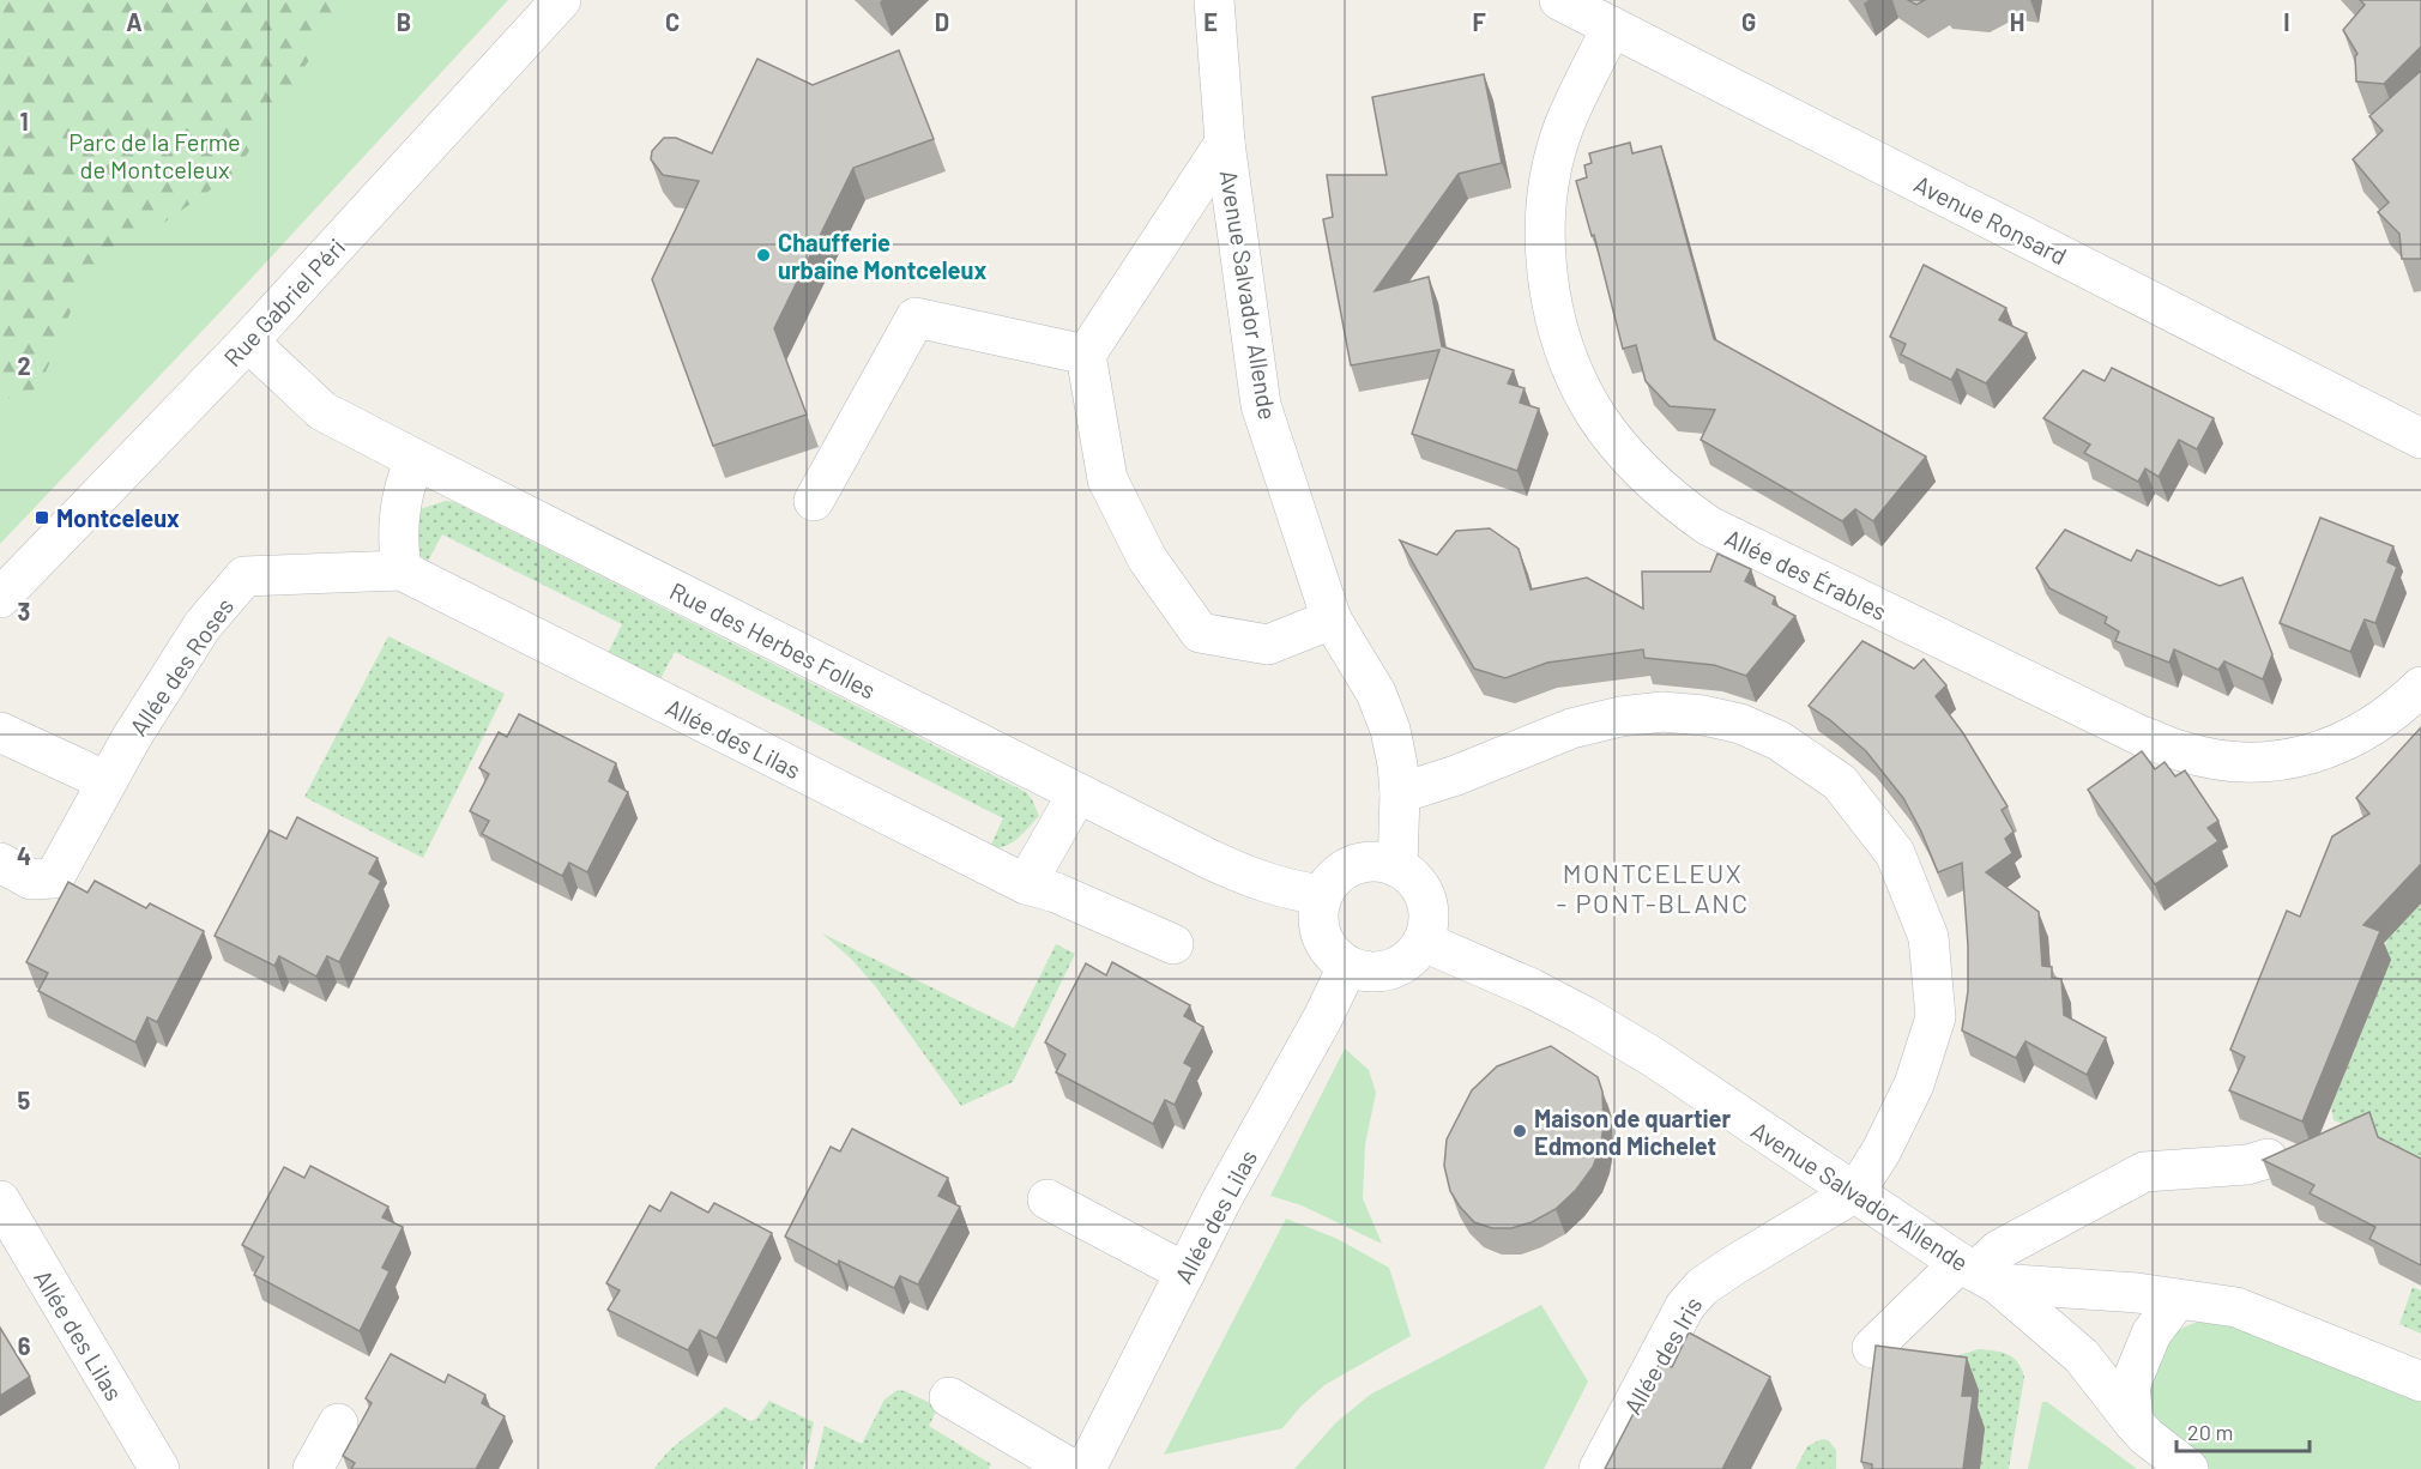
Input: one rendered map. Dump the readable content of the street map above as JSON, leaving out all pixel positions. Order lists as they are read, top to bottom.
{
  "streets": {
    "street": [
      "Avenue Ronsard",
      "Avenue Salvador Allende",
      "Rue Gabriel Péri",
      "Allée des Érables",
      "Rue des Herbes Folles",
      "Allée des Roses",
      "Allée des Lilas",
      "Allée des Iris"
    ]
  },
  "crossings": [
    ["Avenue Ronsard", "Allée des Érables"],
    ["Avenue Salvador Allende", "Rue des Herbes Folles"],
    ["Avenue Salvador Allende", "Allée des Lilas"],
    ["Avenue Salvador Allende", "Allée des Iris"],
    ["Rue Gabriel Péri", "Rue des Herbes Folles"],
    ["Rue des Herbes Folles", "Allée des Lilas"],
    ["Allée des Roses", "Allée des Lilas"]
  ],
  "districts": ["MONTCELEUX - PONT-BLANC"],
  "parks": ["Parc de la Ferme de Montceleux"],
  "places": {
    "other": ["Chaufferie urbaine Montceleux", "Maison de quartier Edmond Michelet"],
    "transit": ["Montceleux"]
  },
  "scale_bar": "20 m",
  "grid": {
    "columns": [
      "A",
      "B",
      "C",
      "D",
      "E",
      "F",
      "G",
      "H",
      "I"
    ],
    "rows": [
      "1",
      "2",
      "3",
      "4",
      "5",
      "6"
    ]
  }
}
